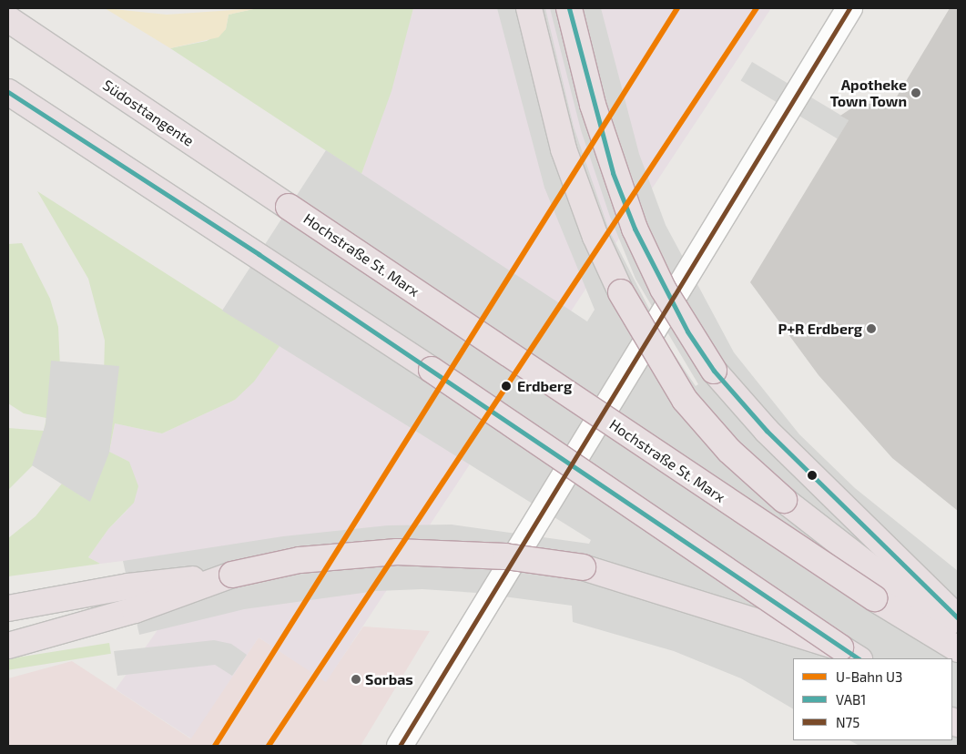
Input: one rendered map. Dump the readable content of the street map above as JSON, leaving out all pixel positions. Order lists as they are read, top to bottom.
{
  "streets": {
    "highway": ["Südosttangente", "Hochstraße St. Marx"]
  },
  "crossings": [
    ["Südosttangente", "Hochstraße St. Marx"]
  ],
  "places": [
    "Apotheke Town Town",
    "P+R Erdberg",
    "Erdberg",
    "Sorbas"
  ],
  "lines": ["metro line U3", "transit line VAB1", "transit line N75"],
  "legend": ["U-Bahn U3", "VAB1", "N75"]
}
